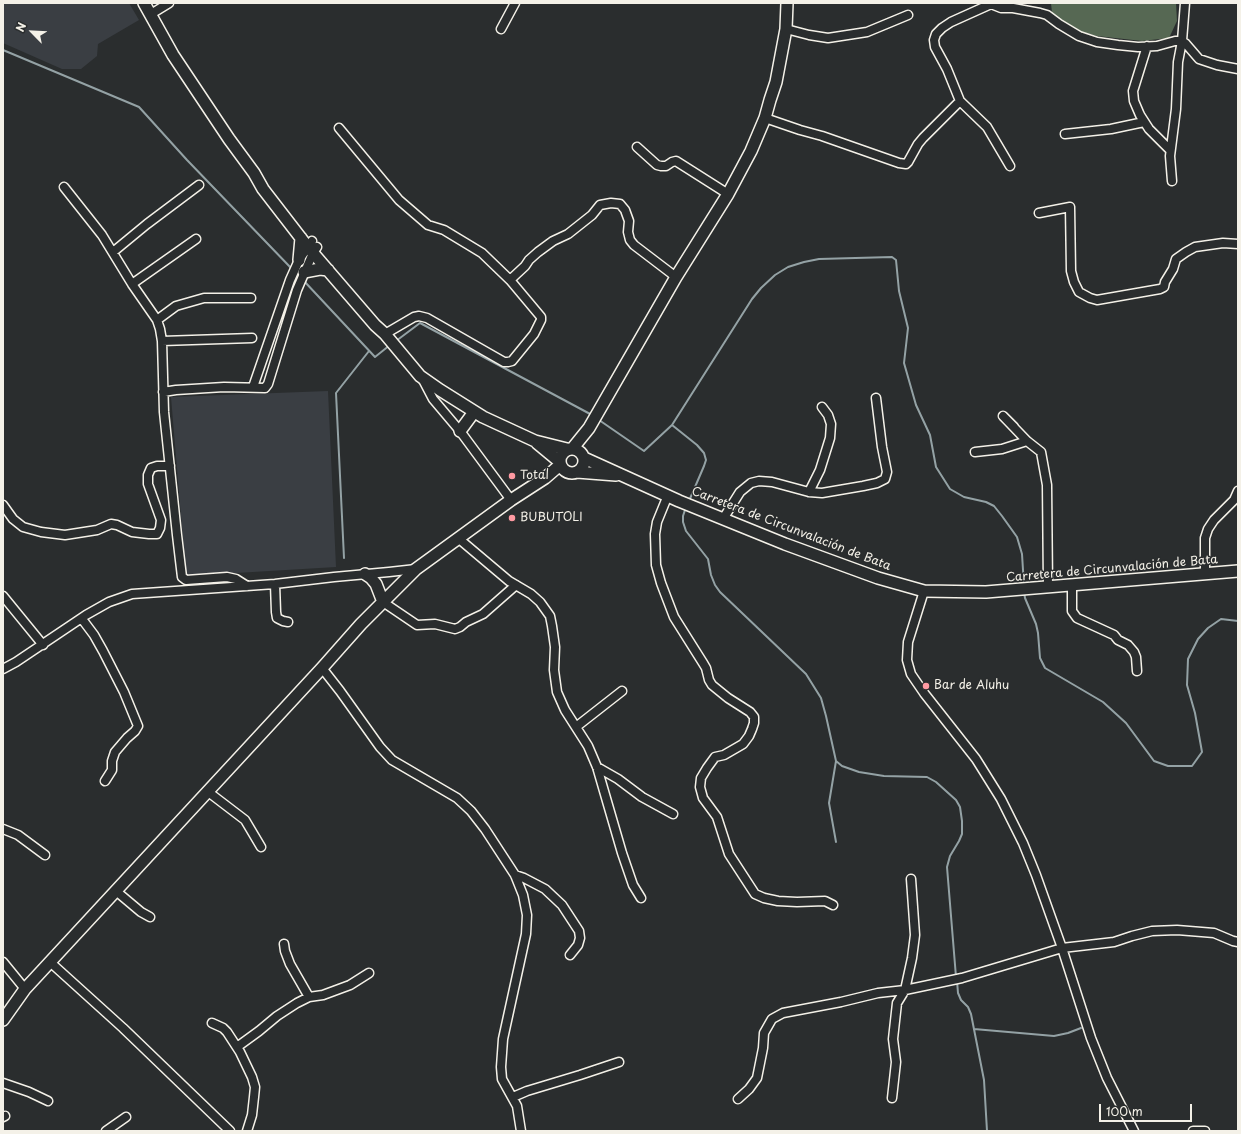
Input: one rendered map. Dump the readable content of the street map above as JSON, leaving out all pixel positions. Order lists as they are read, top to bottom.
{
  "streets": {
    "main road": ["Carretera de Circunvalación de Bata"]
  },
  "places": ["Total", "BUBUTOLI", "Bar de Aluhu"],
  "scale_bar": "100 m",
  "north": "top left"
}
